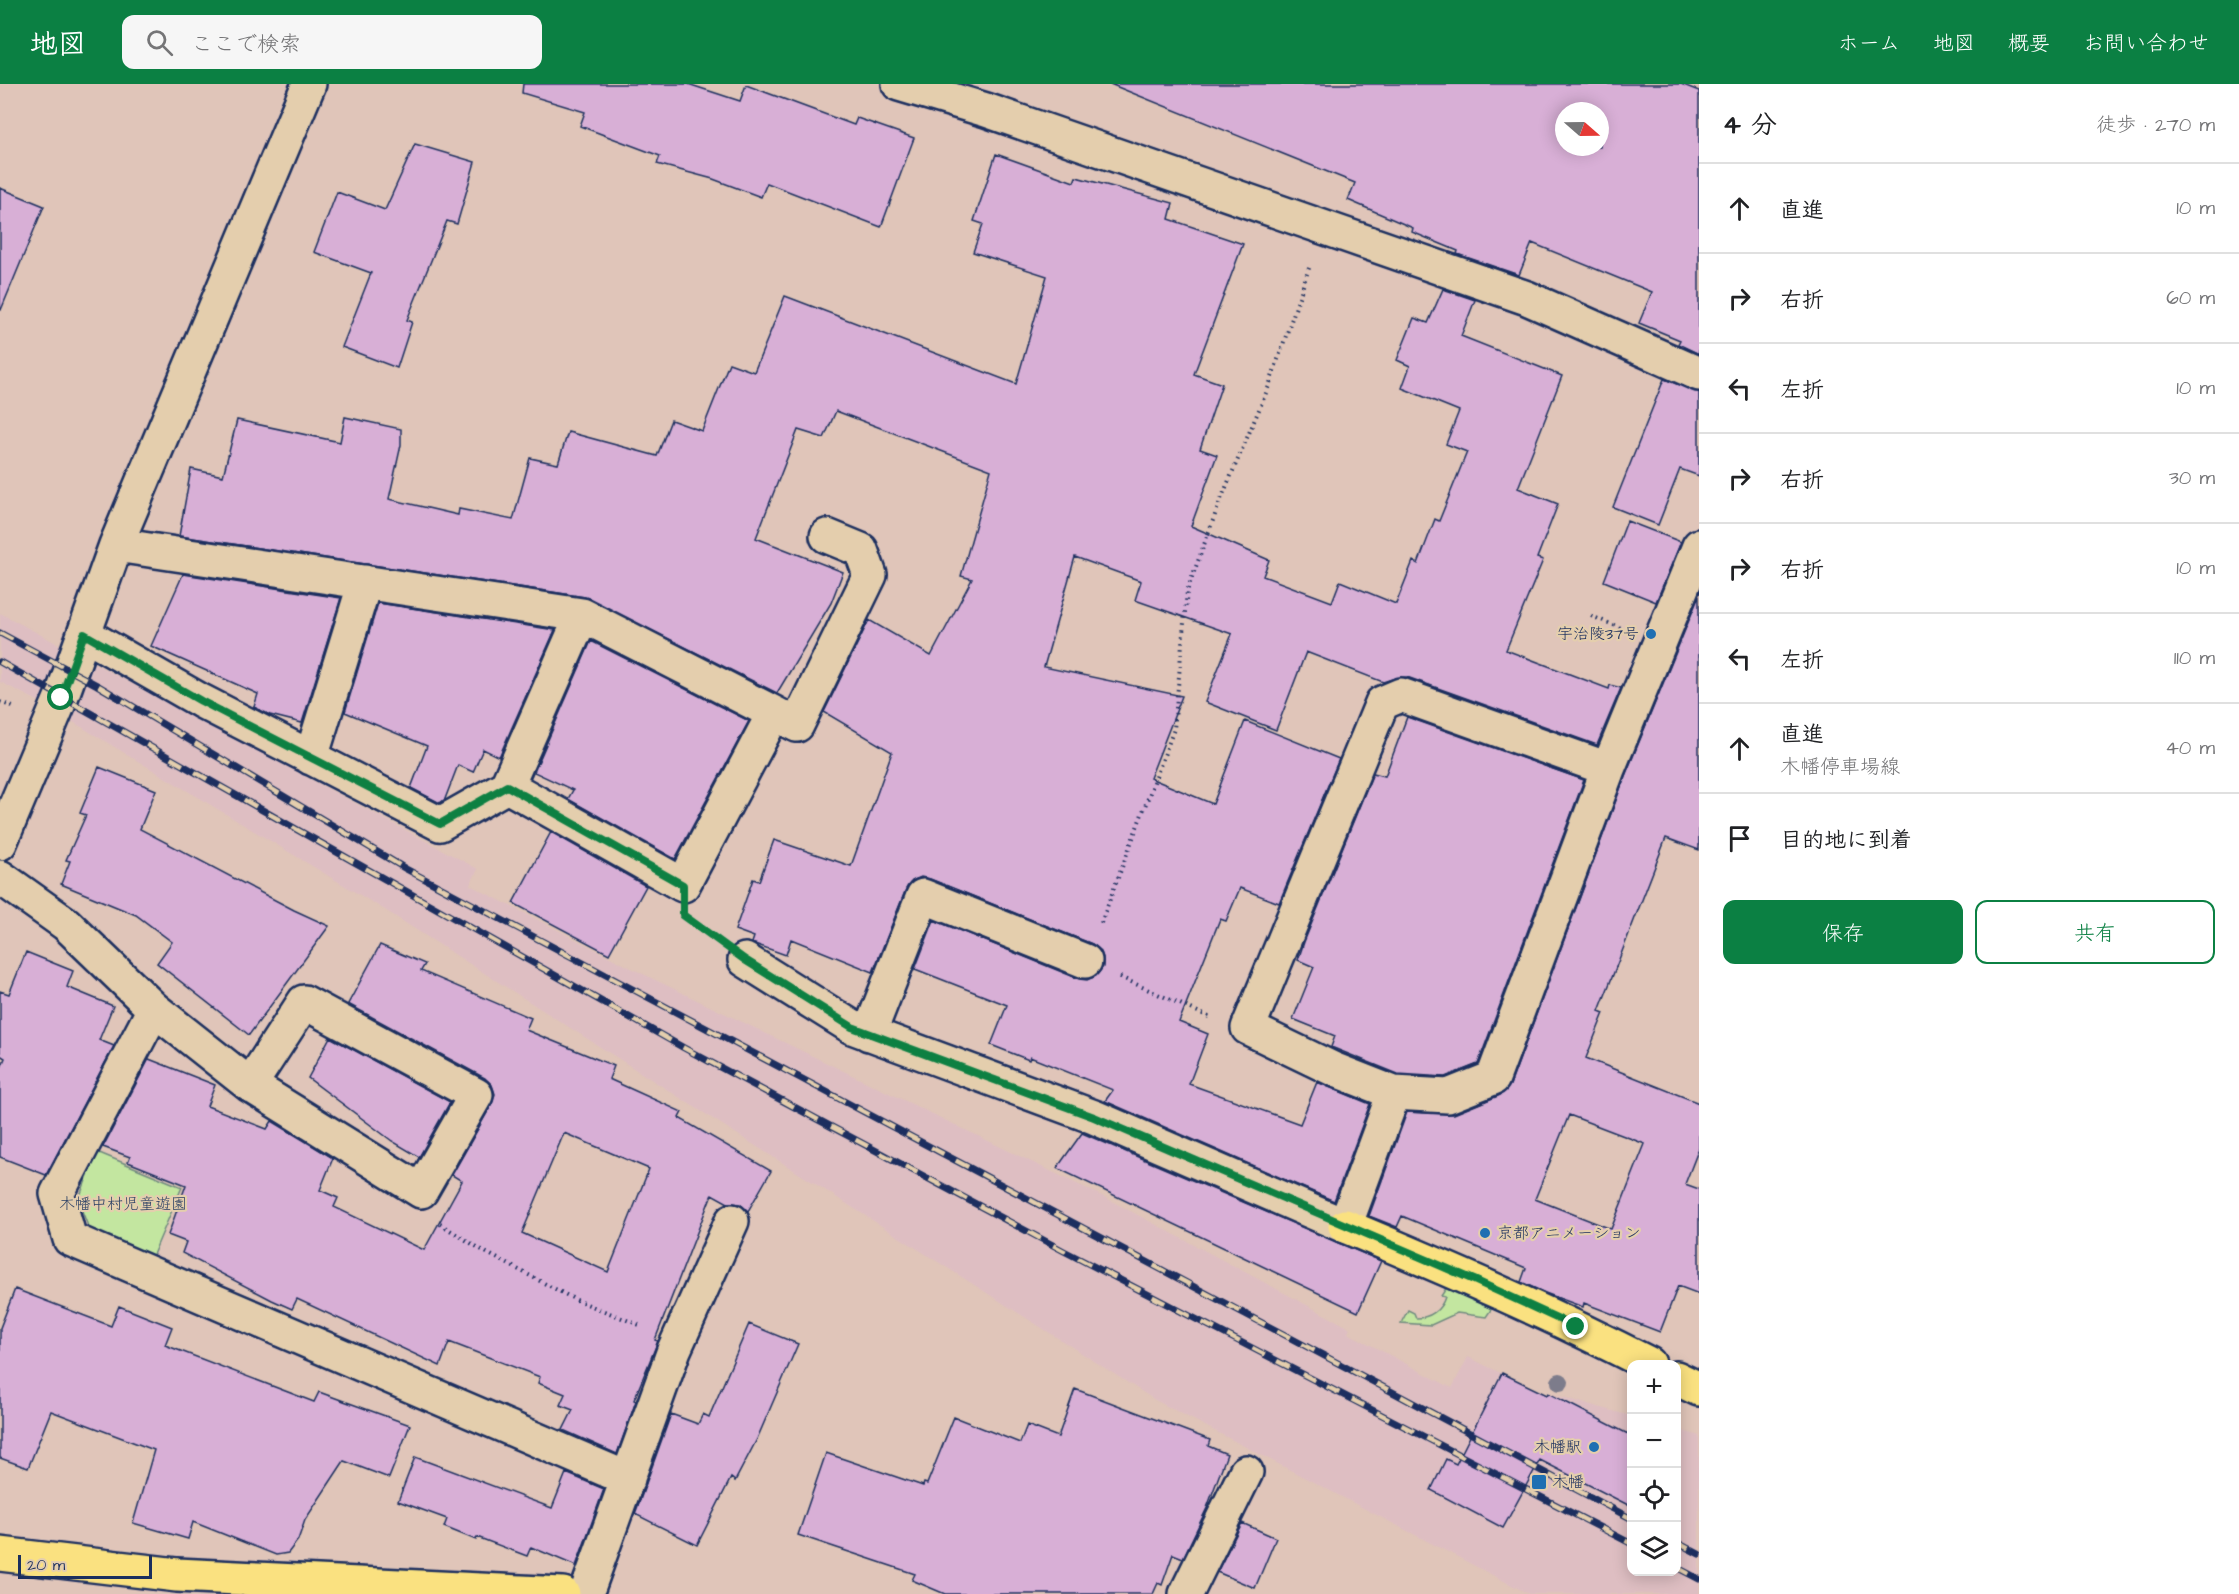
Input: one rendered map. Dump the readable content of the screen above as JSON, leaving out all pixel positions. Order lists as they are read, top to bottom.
{
  "parks": ["木幡中村児童遊園"],
  "places": {
    "other": ["宇治陵37号", "京都アニメーション", "木幡駅"],
    "transit": ["木幡"]
  },
  "scale_bar": "20 m",
  "north": "right",
  "page": {
    "header": "地図",
    "search": "ここで検索",
    "nav": [
      "ホーム",
      "地図",
      "概要",
      "お問い合わせ"
    ],
    "heading": ["4 分", "徒歩 · 270 m"],
    "list": [
      ["直進", "10 m"],
      ["右折", "60 m"],
      ["左折", "10 m"],
      ["右折", "30 m"],
      ["右折", "10 m"],
      ["左折", "110 m"],
      ["直進", "木幡停車場線", "40 m"],
      "目的地に到着"
    ],
    "buttons": ["保存", "共有"],
    "map_buttons": ["+", "−"],
    "scale": "20 m"
  }
}
